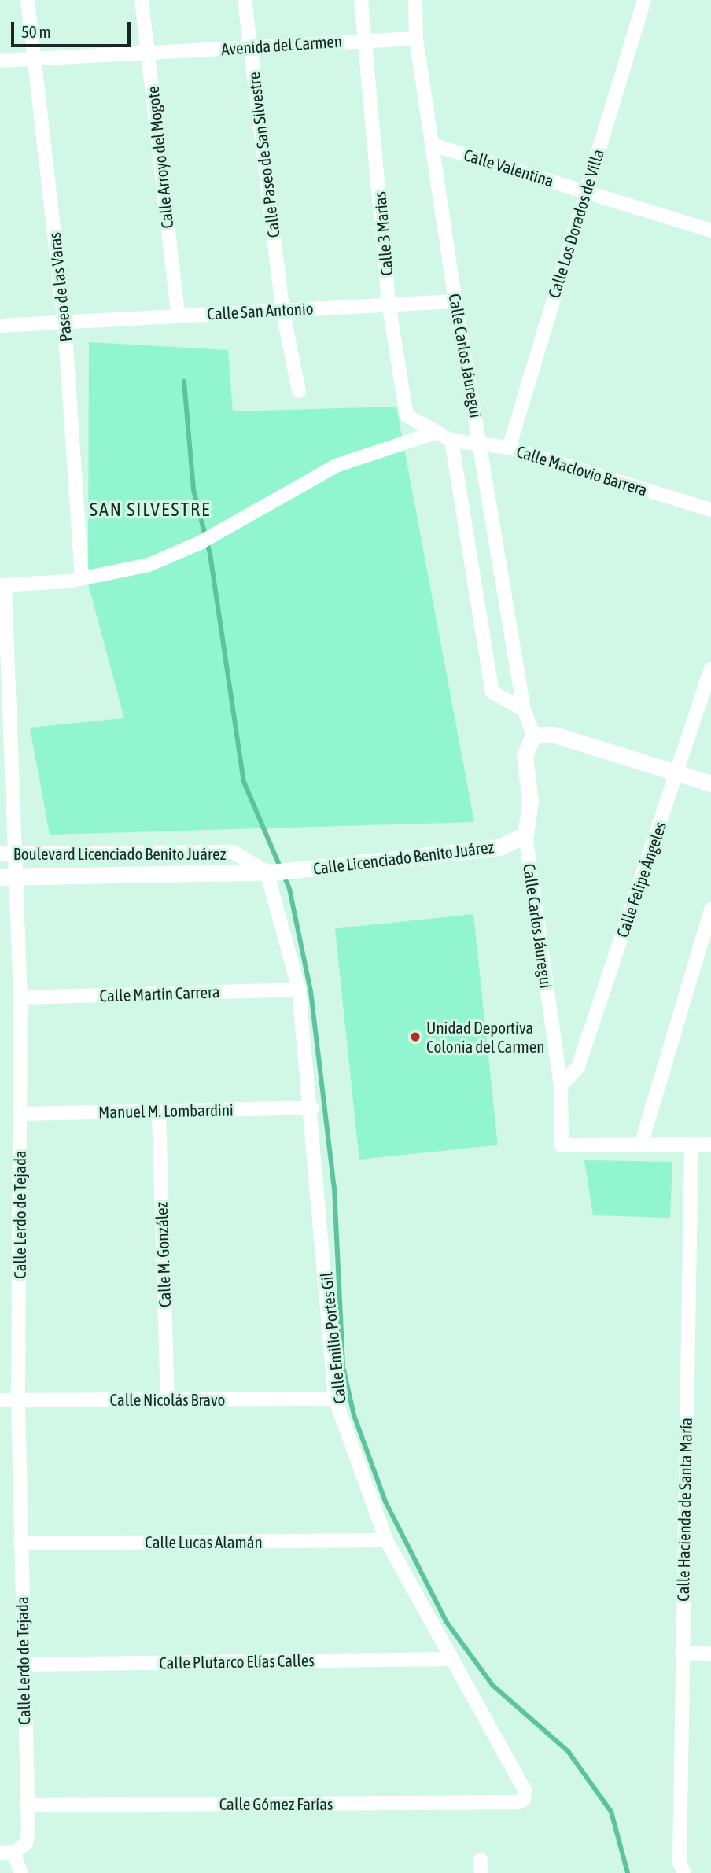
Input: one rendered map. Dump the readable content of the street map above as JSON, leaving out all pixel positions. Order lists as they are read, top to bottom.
{
  "streets": {
    "street": [
      "Avenida del Carmen",
      "Calle Paseo de San Silvestre",
      "Calle Arroyo del Mogote",
      "Calle Valentina",
      "Calle Los Dorados de Villa",
      "Calle 3 Marias",
      "Paseo de las Varas",
      "Calle San Antonio",
      "Calle Carlos Jáuregui",
      "Calle Maclovio Barrera",
      "Boulevard Licenciado Benito Juárez",
      "Calle Licenciado Benito Juárez",
      "Calle Felipe Ángeles",
      "Calle Martín Carrera",
      "Manuel M. Lombardini",
      "Calle Lerdo de Tejada",
      "Calle M. González",
      "Calle Emilio Portes Gil",
      "Calle Nicolás Bravo",
      "Calle Hacienda de Santa María",
      "Calle Lucas Alamán",
      "Calle Plutarco Elías Calles",
      "Calle Gómez Farías"
    ]
  },
  "crossings": [
    ["Avenida del Carmen", "Calle Paseo de San Silvestre"],
    ["Avenida del Carmen", "Calle Arroyo del Mogote"],
    ["Avenida del Carmen", "Calle 3 Marias"],
    ["Avenida del Carmen", "Paseo de las Varas"],
    ["Avenida del Carmen", "Calle Carlos Jáuregui"],
    ["Calle Paseo de San Silvestre", "Calle San Antonio"],
    ["Calle Arroyo del Mogote", "Calle San Antonio"],
    ["Calle Valentina", "Calle Los Dorados de Villa"],
    ["Calle Valentina", "Calle Carlos Jáuregui"],
    ["Calle Los Dorados de Villa", "Calle Maclovio Barrera"],
    ["Calle 3 Marias", "Calle San Antonio"],
    ["Calle 3 Marias", "Calle Maclovio Barrera"],
    ["Paseo de las Varas", "Calle San Antonio"],
    ["Calle San Antonio", "Calle Carlos Jáuregui"],
    ["Calle Carlos Jáuregui", "Calle Maclovio Barrera"],
    ["Calle Carlos Jáuregui", "Calle Licenciado Benito Juárez"],
    ["Calle Carlos Jáuregui", "Calle Felipe Ángeles"],
    ["Boulevard Licenciado Benito Juárez", "Calle Licenciado Benito Juárez"],
    ["Boulevard Licenciado Benito Juárez", "Calle Lerdo de Tejada"],
    ["Boulevard Licenciado Benito Juárez", "Calle Emilio Portes Gil"],
    ["Calle Licenciado Benito Juárez", "Calle Emilio Portes Gil"],
    ["Calle Martín Carrera", "Calle Lerdo de Tejada"],
    ["Calle Martín Carrera", "Calle Emilio Portes Gil"],
    ["Manuel M. Lombardini", "Calle Lerdo de Tejada"],
    ["Manuel M. Lombardini", "Calle M. González"],
    ["Manuel M. Lombardini", "Calle Emilio Portes Gil"],
    ["Calle Lerdo de Tejada", "Calle Nicolás Bravo"],
    ["Calle Lerdo de Tejada", "Calle Lucas Alamán"],
    ["Calle Lerdo de Tejada", "Calle Plutarco Elías Calles"],
    ["Calle Lerdo de Tejada", "Calle Gómez Farías"],
    ["Calle M. González", "Calle Nicolás Bravo"],
    ["Calle Emilio Portes Gil", "Calle Nicolás Bravo"],
    ["Calle Emilio Portes Gil", "Calle Lucas Alamán"],
    ["Calle Emilio Portes Gil", "Calle Plutarco Elías Calles"],
    ["Calle Emilio Portes Gil", "Calle Gómez Farías"]
  ],
  "districts": ["SAN SILVESTRE"],
  "places": ["Unidad Deportiva Colonia del Carmen"],
  "scale_bar": "50 m"
}
